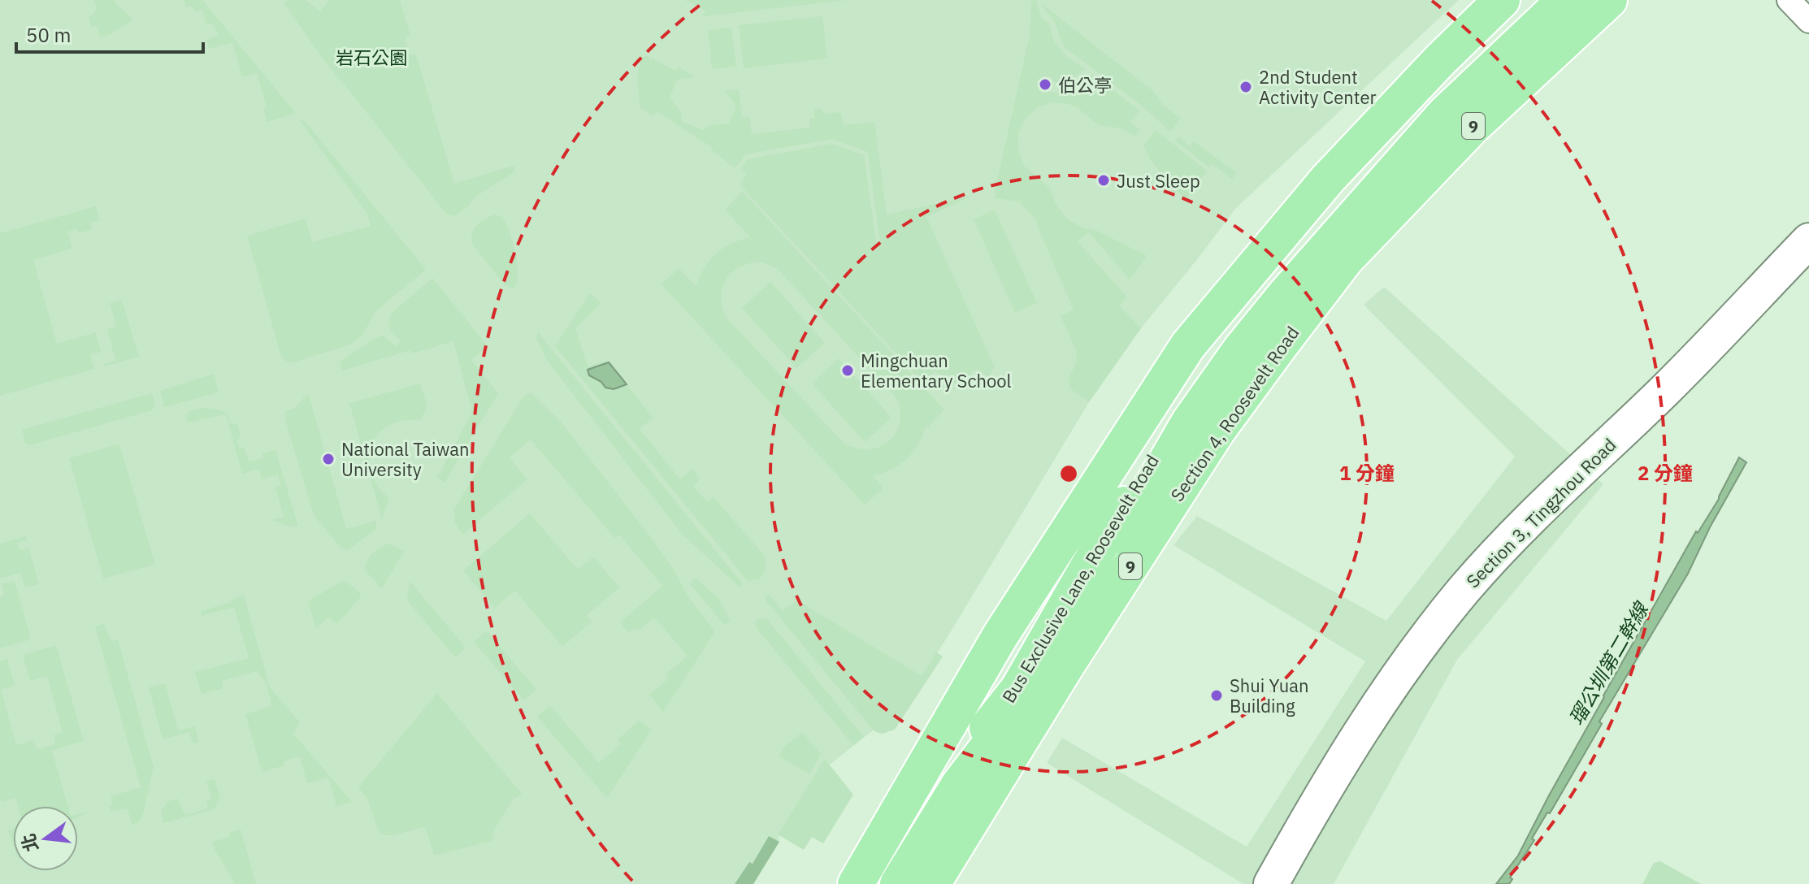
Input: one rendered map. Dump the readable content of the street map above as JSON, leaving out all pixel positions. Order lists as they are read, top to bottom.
{
  "streets": {
    "main road": ["9", "Section 4, Roosevelt Road", "Bus Exclusive Lane, Roosevelt Road"],
    "street": ["Section 3, Tingzhou Road"]
  },
  "crossings": [
    ["9", "Bus Exclusive Lane, Roosevelt Road"],
    ["Section 4, Roosevelt Road", "Bus Exclusive Lane, Roosevelt Road"]
  ],
  "water": ["瑠公圳第二幹線"],
  "parks": ["岩石公園"],
  "places": [
    "伯公亭",
    "2nd Student Activity Center",
    "Just Sleep",
    "Mingchuan Elementary School",
    "National Taiwan University",
    "Shui Yuan Building"
  ],
  "scale_bar": "50 m",
  "north": "left",
  "rings": ["1 分鐘", "2 分鐘"]
}
